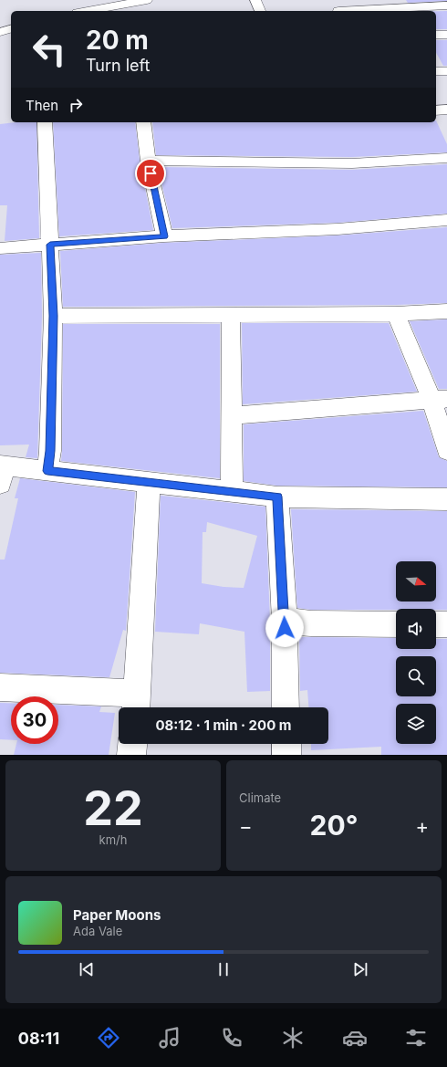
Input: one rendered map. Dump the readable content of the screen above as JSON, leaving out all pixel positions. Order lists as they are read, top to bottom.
{
  "north": "right",
  "page": {
    "turn": ["20 m", "Turn left"],
    "then": "Then",
    "limit": "30",
    "trip": "08:12 · 1 min · 200 m",
    "tile": [
      ["22", "km/h"],
      "Climate"
    ],
    "heat": ["−", "20°", "+"],
    "song": ["Paper Moons", "Ada Vale"],
    "tabs": "08:11"
  }
}
